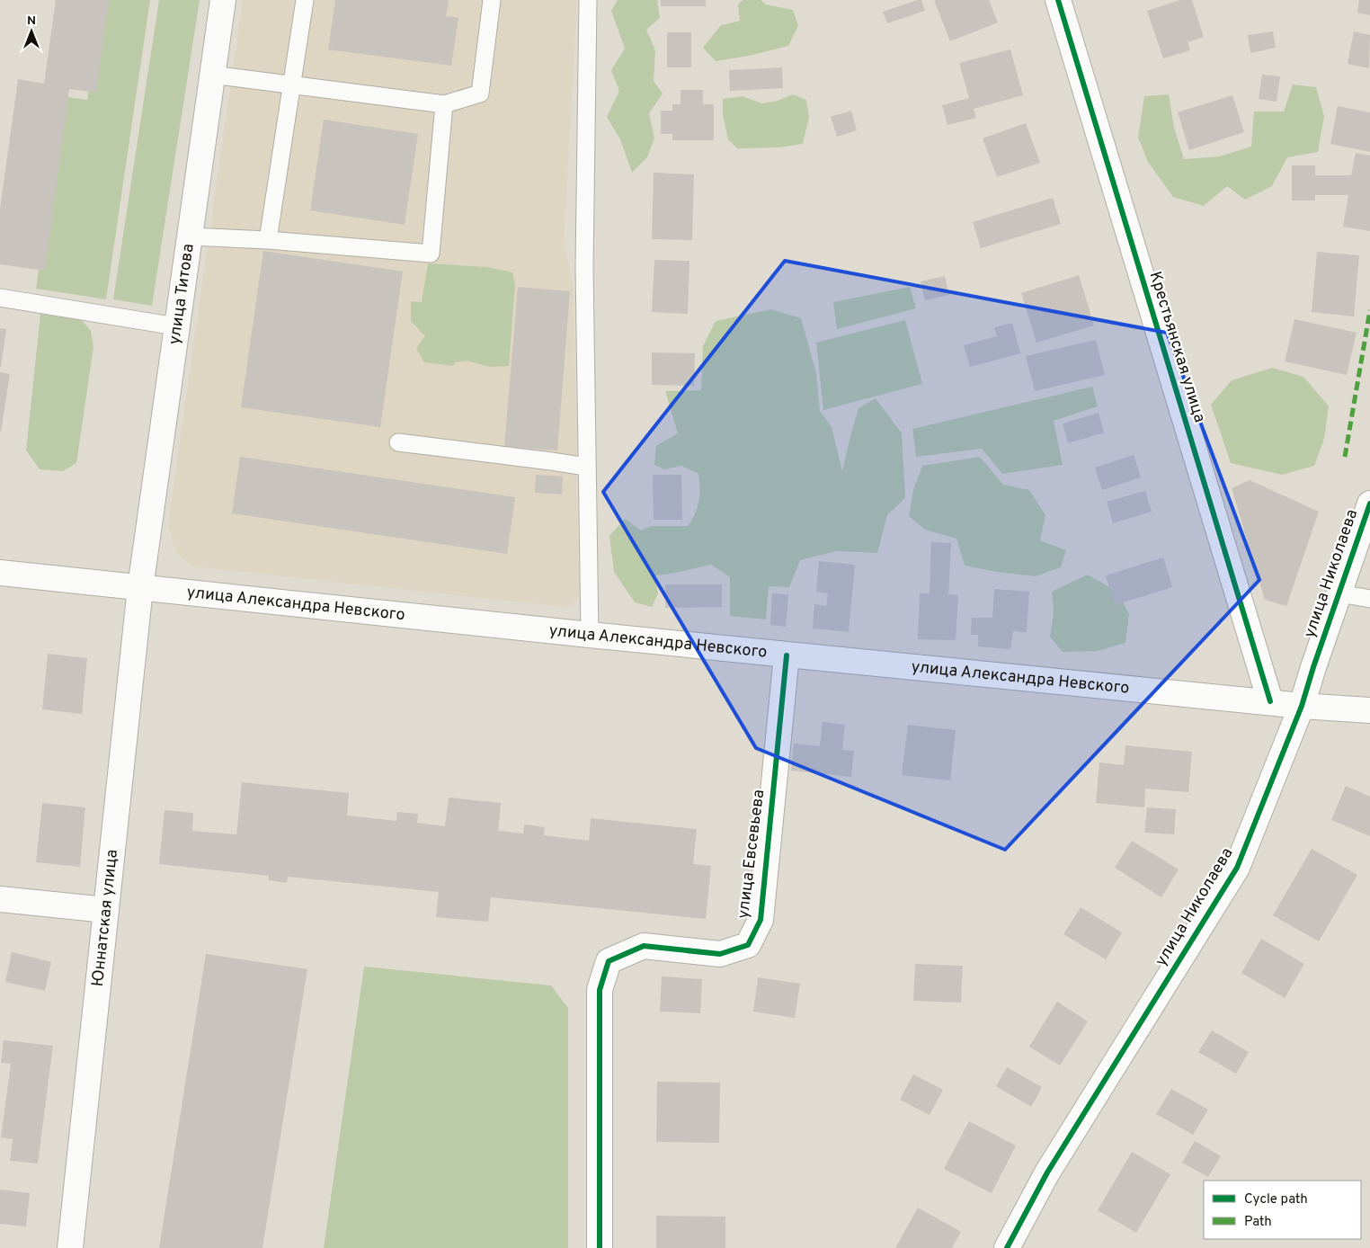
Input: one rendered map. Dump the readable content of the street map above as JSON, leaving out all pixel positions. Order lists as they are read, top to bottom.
{
  "streets": {
    "street": [
      "улица Титова",
      "Крестьянская улица",
      "улица Николаева",
      "улица Александра Невского",
      "улица Евсевьева",
      "Юннатская улица"
    ]
  },
  "crossings": [
    ["улица Титова", "улица Александра Невского"],
    ["улица Титова", "Юннатская улица"],
    ["Крестьянская улица", "улица Александра Невского"],
    ["улица Николаева", "улица Александра Невского"],
    ["улица Александра Невского", "улица Евсевьева"],
    ["улица Александра Невского", "Юннатская улица"]
  ],
  "legend": ["Cycle path", "Path"],
  "north": "top"
}
